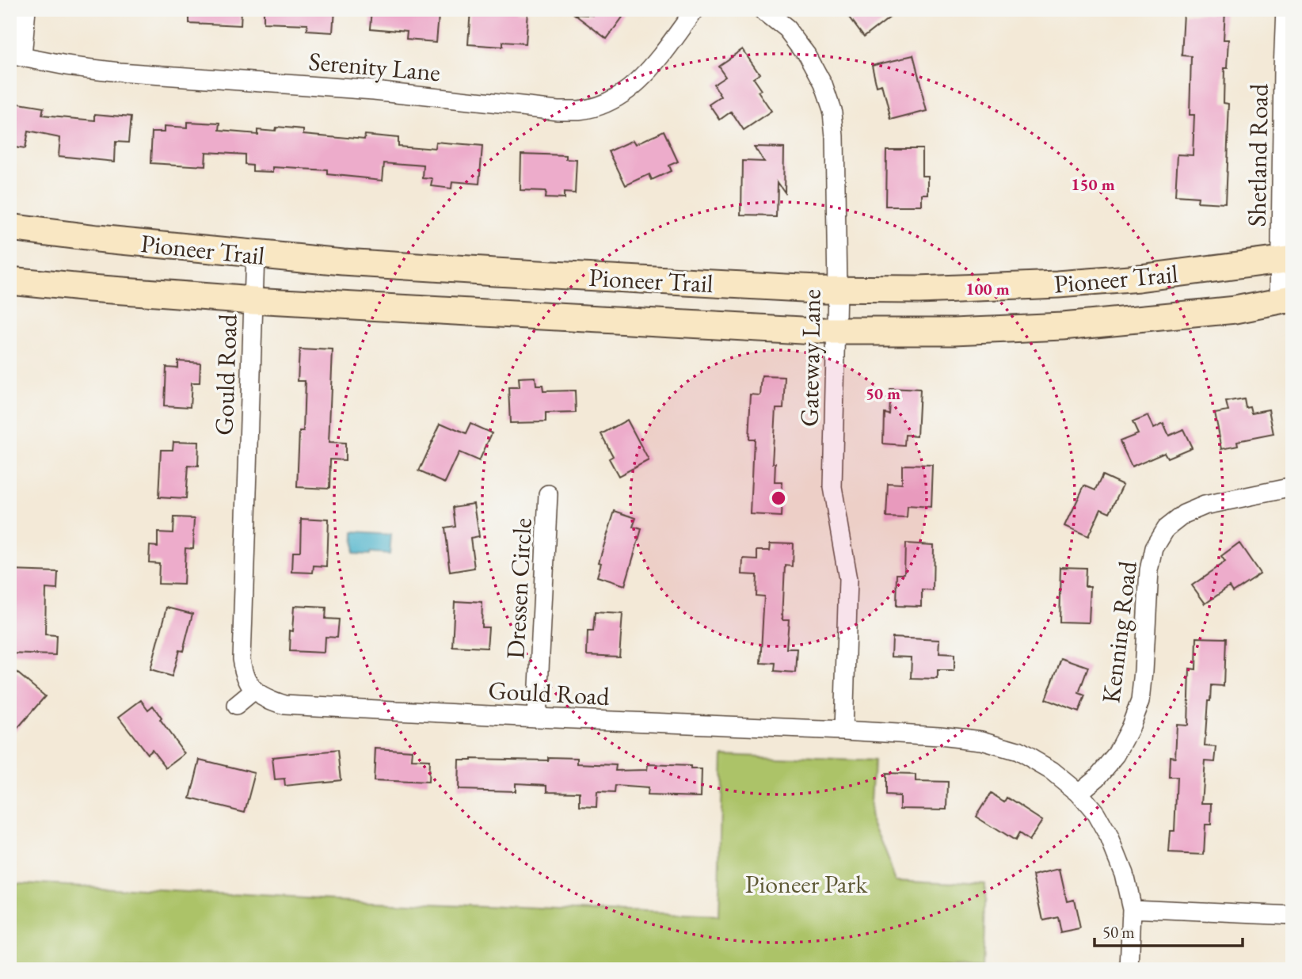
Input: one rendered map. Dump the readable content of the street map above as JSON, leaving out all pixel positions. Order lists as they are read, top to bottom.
{
  "streets": {
    "main road": ["Pioneer Trail"],
    "street": [
      "Serenity Lane",
      "Shetland Road",
      "Gateway Lane",
      "Gould Road",
      "Dressen Circle",
      "Kenning Road"
    ]
  },
  "crossings": [
    ["Shetland Road", "Pioneer Trail"],
    ["Pioneer Trail", "Gateway Lane"],
    ["Pioneer Trail", "Gould Road"],
    ["Gateway Lane", "Gould Road"],
    ["Gould Road", "Dressen Circle"],
    ["Gould Road", "Kenning Road"]
  ],
  "parks": ["Pioneer Park"],
  "scale_bar": "50 m",
  "rings": ["150 m", "100 m", "50 m"]
}
